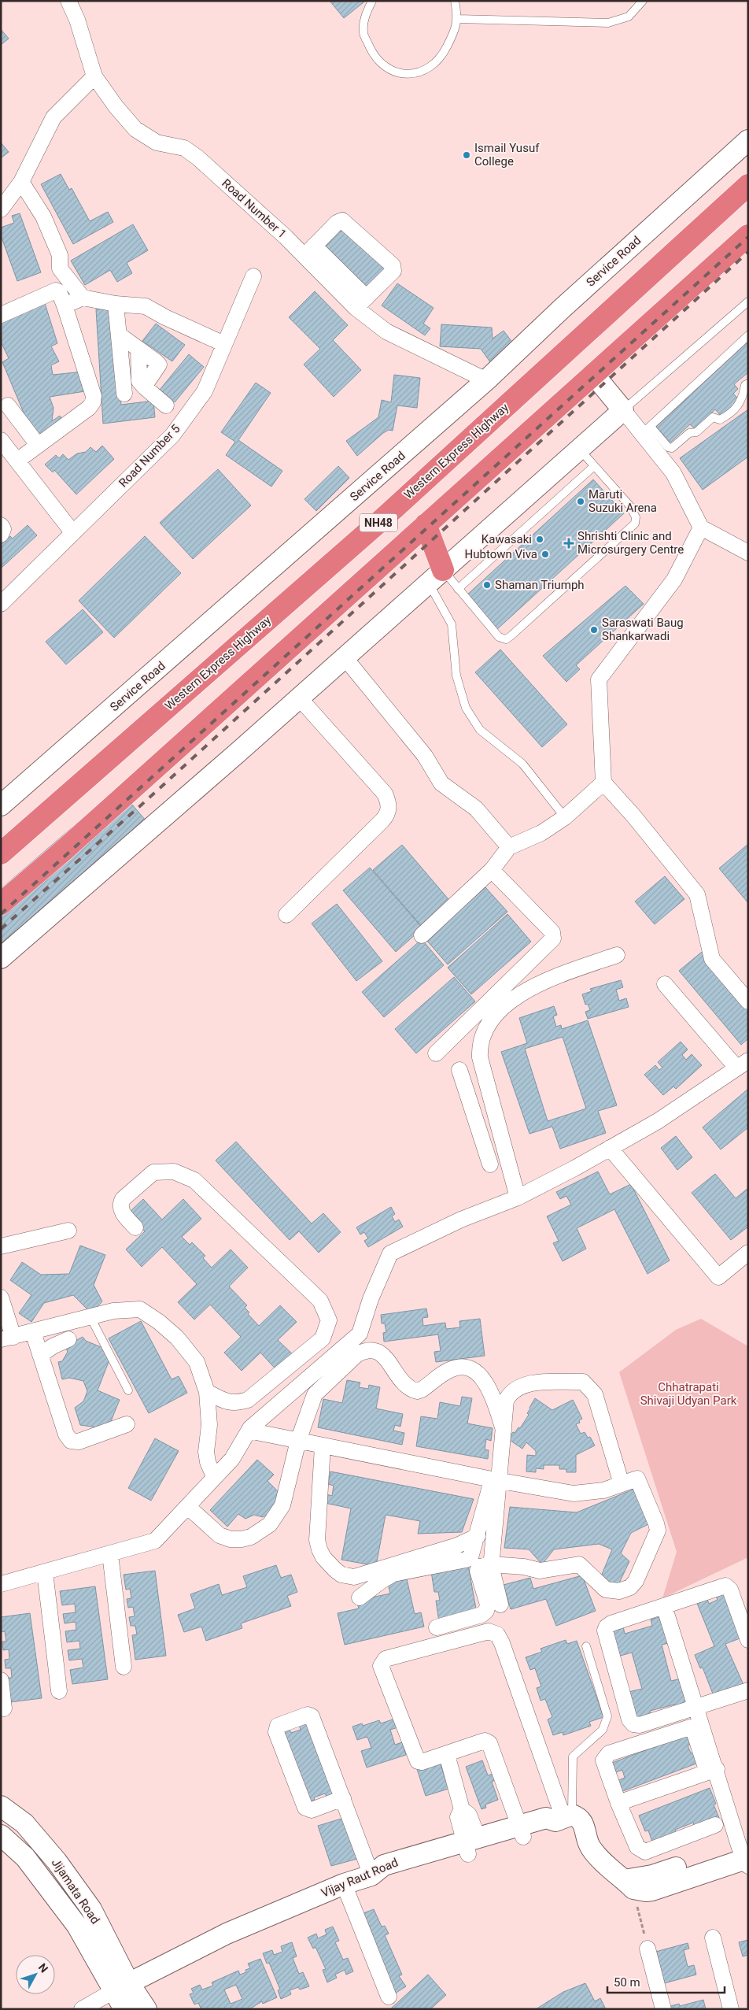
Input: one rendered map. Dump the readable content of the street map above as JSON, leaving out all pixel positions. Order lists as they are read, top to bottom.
{
  "streets": {
    "highway": ["Western Express Highway", "NH48"],
    "street": [
      "Road Number 1",
      "Service Road",
      "Road Number 5",
      "Vijay Raut Road",
      "Jijamata Road"
    ]
  },
  "crossings": [
    ["Road Number 1", "Service Road"],
    ["Vijay Raut Road", "Jijamata Road"]
  ],
  "parks": ["Chhatrapati Shivaji Udyan Park"],
  "places": {
    "other": [
      "Ismail Yusuf College",
      "Maruti Suzuki Arena",
      "Kawasaki",
      "Hubtown Viva",
      "Shaman Triumph",
      "Saraswati Baug Shankarwadi"
    ],
    "health": ["Shrishti Clinic and Microsurgery Centre"]
  },
  "scale_bar": "50 m",
  "north": "top right"
}
